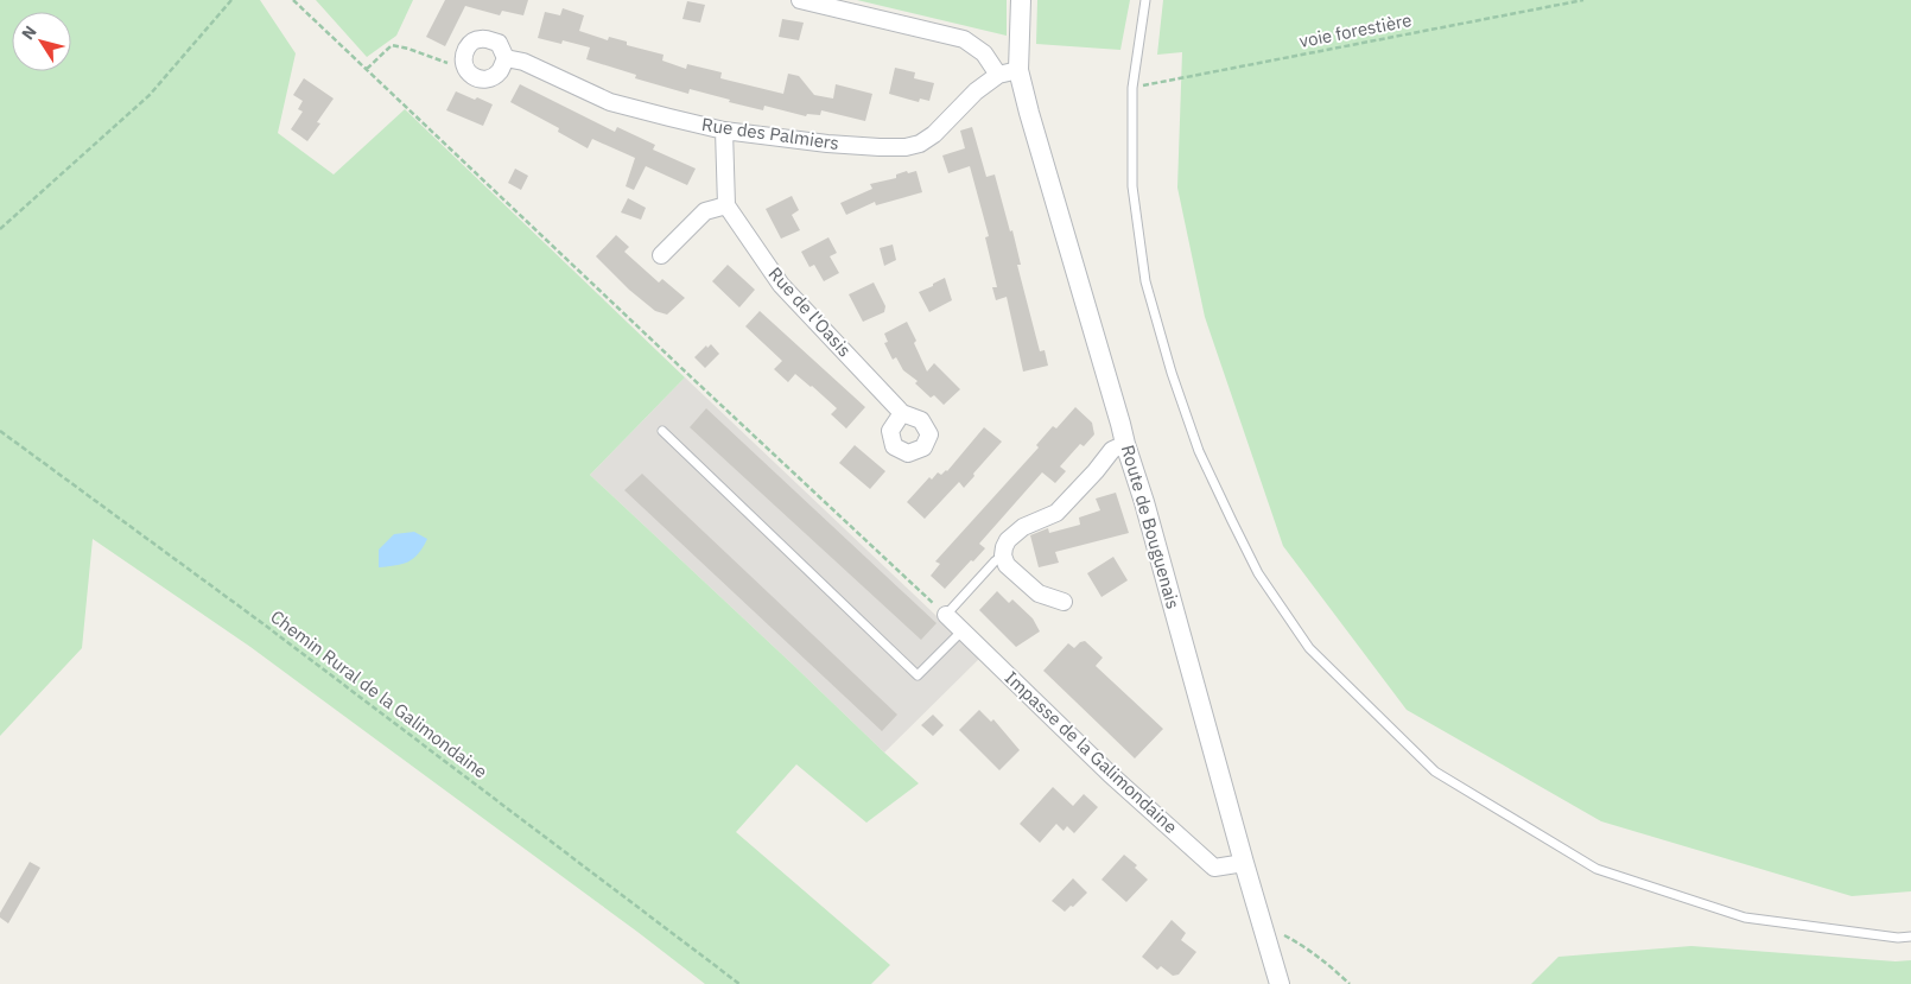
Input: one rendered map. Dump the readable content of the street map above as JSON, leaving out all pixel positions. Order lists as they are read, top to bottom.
{
  "streets": {
    "street": [
      "Rue des Palmiers",
      "Rue de l'Oasis",
      "Route de Bouguenais",
      "Impasse de la Galimondaine"
    ],
    "path": ["voie forestière", "Chemin Rural de la Galimondaine"]
  },
  "crossings": [
    ["Rue des Palmiers", "Route de Bouguenais"],
    ["Route de Bouguenais", "Impasse de la Galimondaine"]
  ],
  "north": "top left"
}
